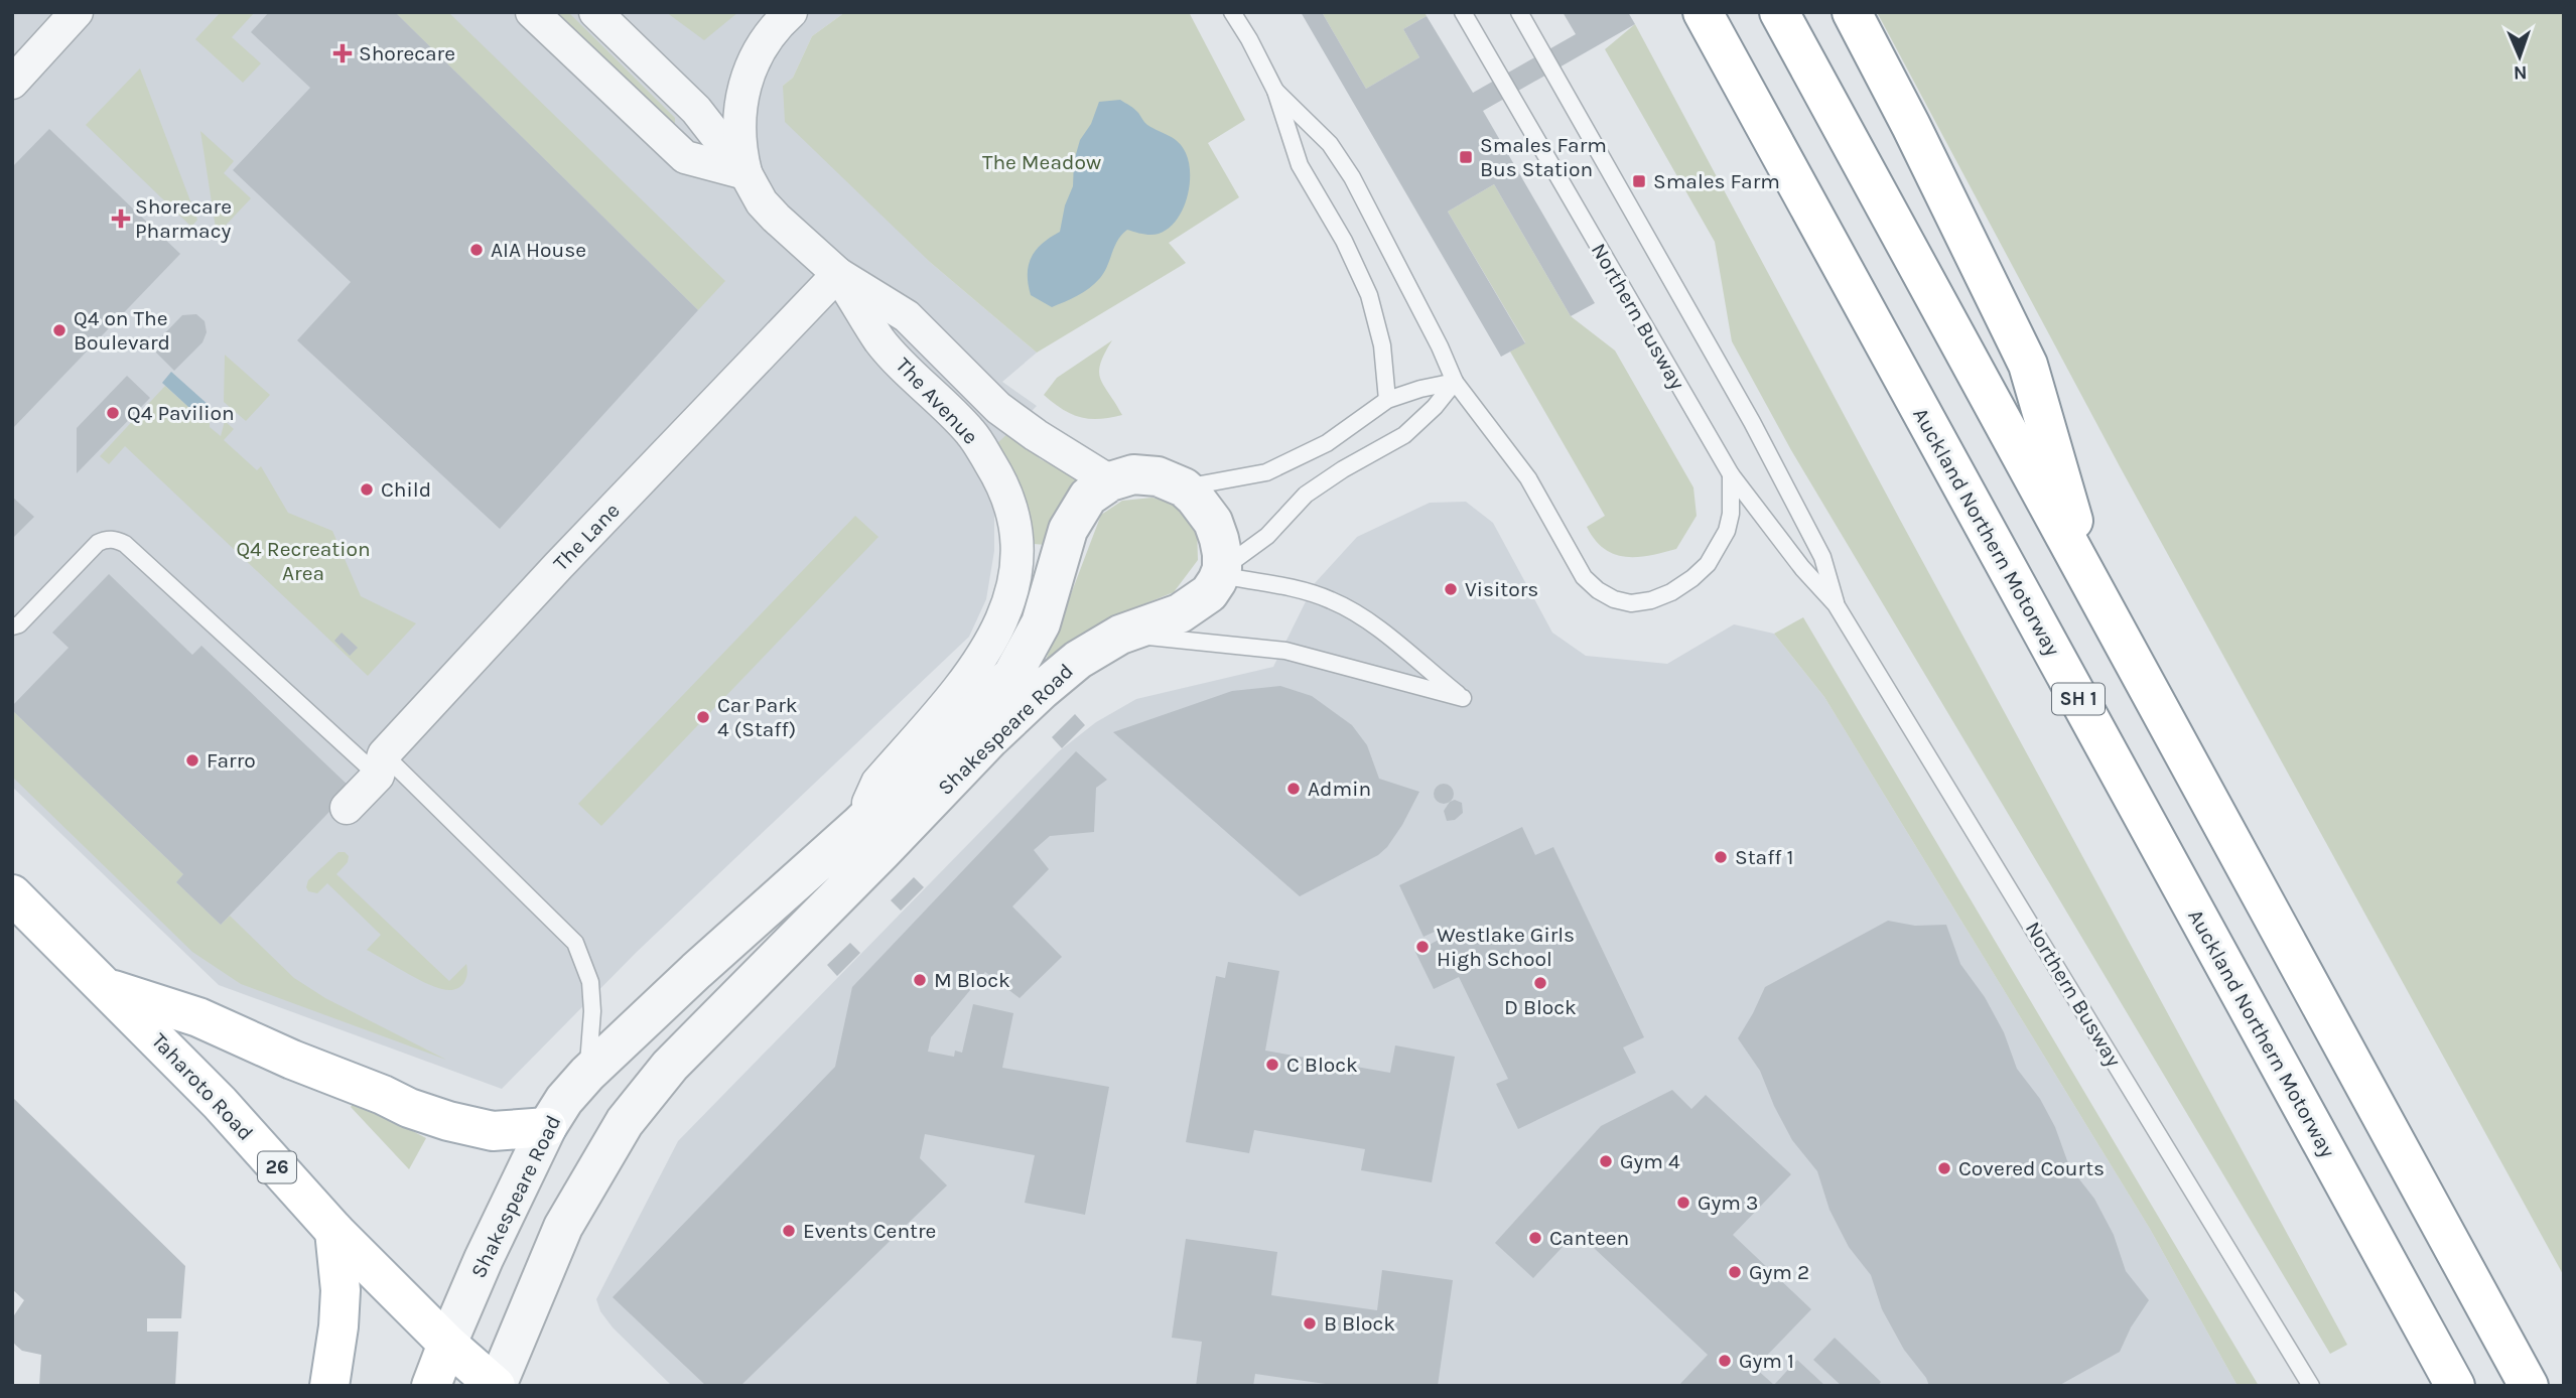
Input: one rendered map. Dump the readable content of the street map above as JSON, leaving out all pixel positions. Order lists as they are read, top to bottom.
{
  "streets": {
    "main road": [
      "Auckland Northern Motorway",
      "SH 1",
      "Shakespeare Road",
      "Taharoto Road",
      "26"
    ],
    "street": ["The Avenue", "The Lane"],
    "lane": ["Northern Busway"]
  },
  "crossings": [
    ["The Avenue", "The Lane"],
    ["The Avenue", "Shakespeare Road"],
    ["Shakespeare Road", "Taharoto Road"],
    ["Shakespeare Road", "26"],
    ["Taharoto Road", "26"]
  ],
  "parks": ["The Meadow", "Q4 Recreation Area"],
  "places": {
    "health": ["Shorecare", "Shorecare Pharmacy"],
    "transit": ["Smales Farm Bus Station", "Smales Farm"],
    "other": [
      "AIA House",
      "Q4 on The Boulevard",
      "Q4 Pavilion",
      "Child",
      "Visitors",
      "Car Park 4 (Staff)",
      "Farro",
      "Admin",
      "Staff 1",
      "Westlake Girls High School",
      "M Block",
      "D Block",
      "C Block",
      "Gym 4",
      "Covered Courts",
      "Gym 3",
      "Events Centre",
      "Canteen",
      "Gym 2",
      "B Block",
      "Gym 1"
    ]
  },
  "north": "bottom"
}
